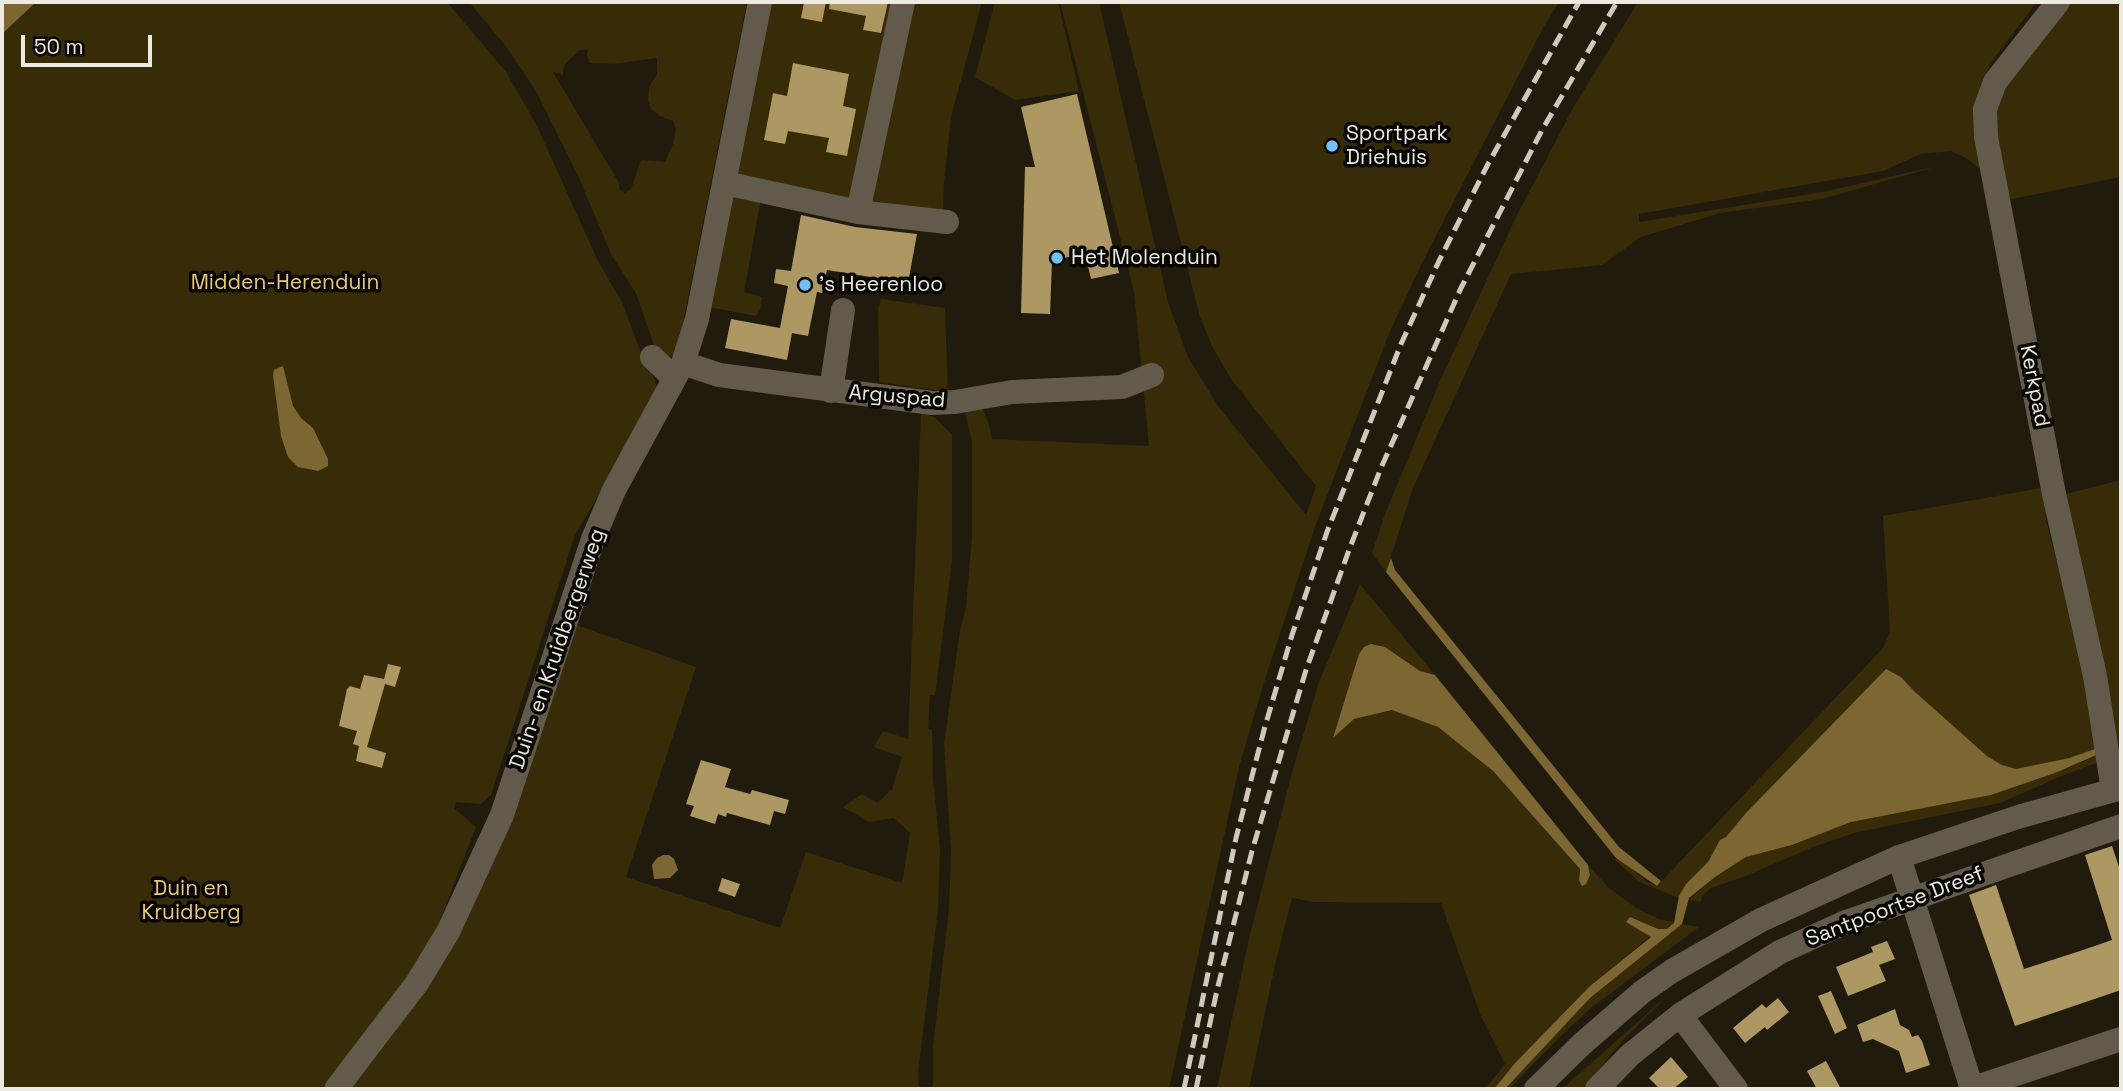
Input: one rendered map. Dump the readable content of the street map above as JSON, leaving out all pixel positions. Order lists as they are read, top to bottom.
{
  "streets": {
    "street": [
      "Kerkpad",
      "Arguspad",
      "Duin- en Kruidbergerweg",
      "Santpoortse Dreef"
    ]
  },
  "crossings": [
    ["Kerkpad", "Santpoortse Dreef"],
    ["Arguspad", "Duin- en Kruidbergerweg"]
  ],
  "parks": ["Midden-Herenduin", "Duin en Kruidberg"],
  "places": ["Sportpark Driehuis", "Het Molenduin", "'s Heerenloo"],
  "scale_bar": "50 m"
}
